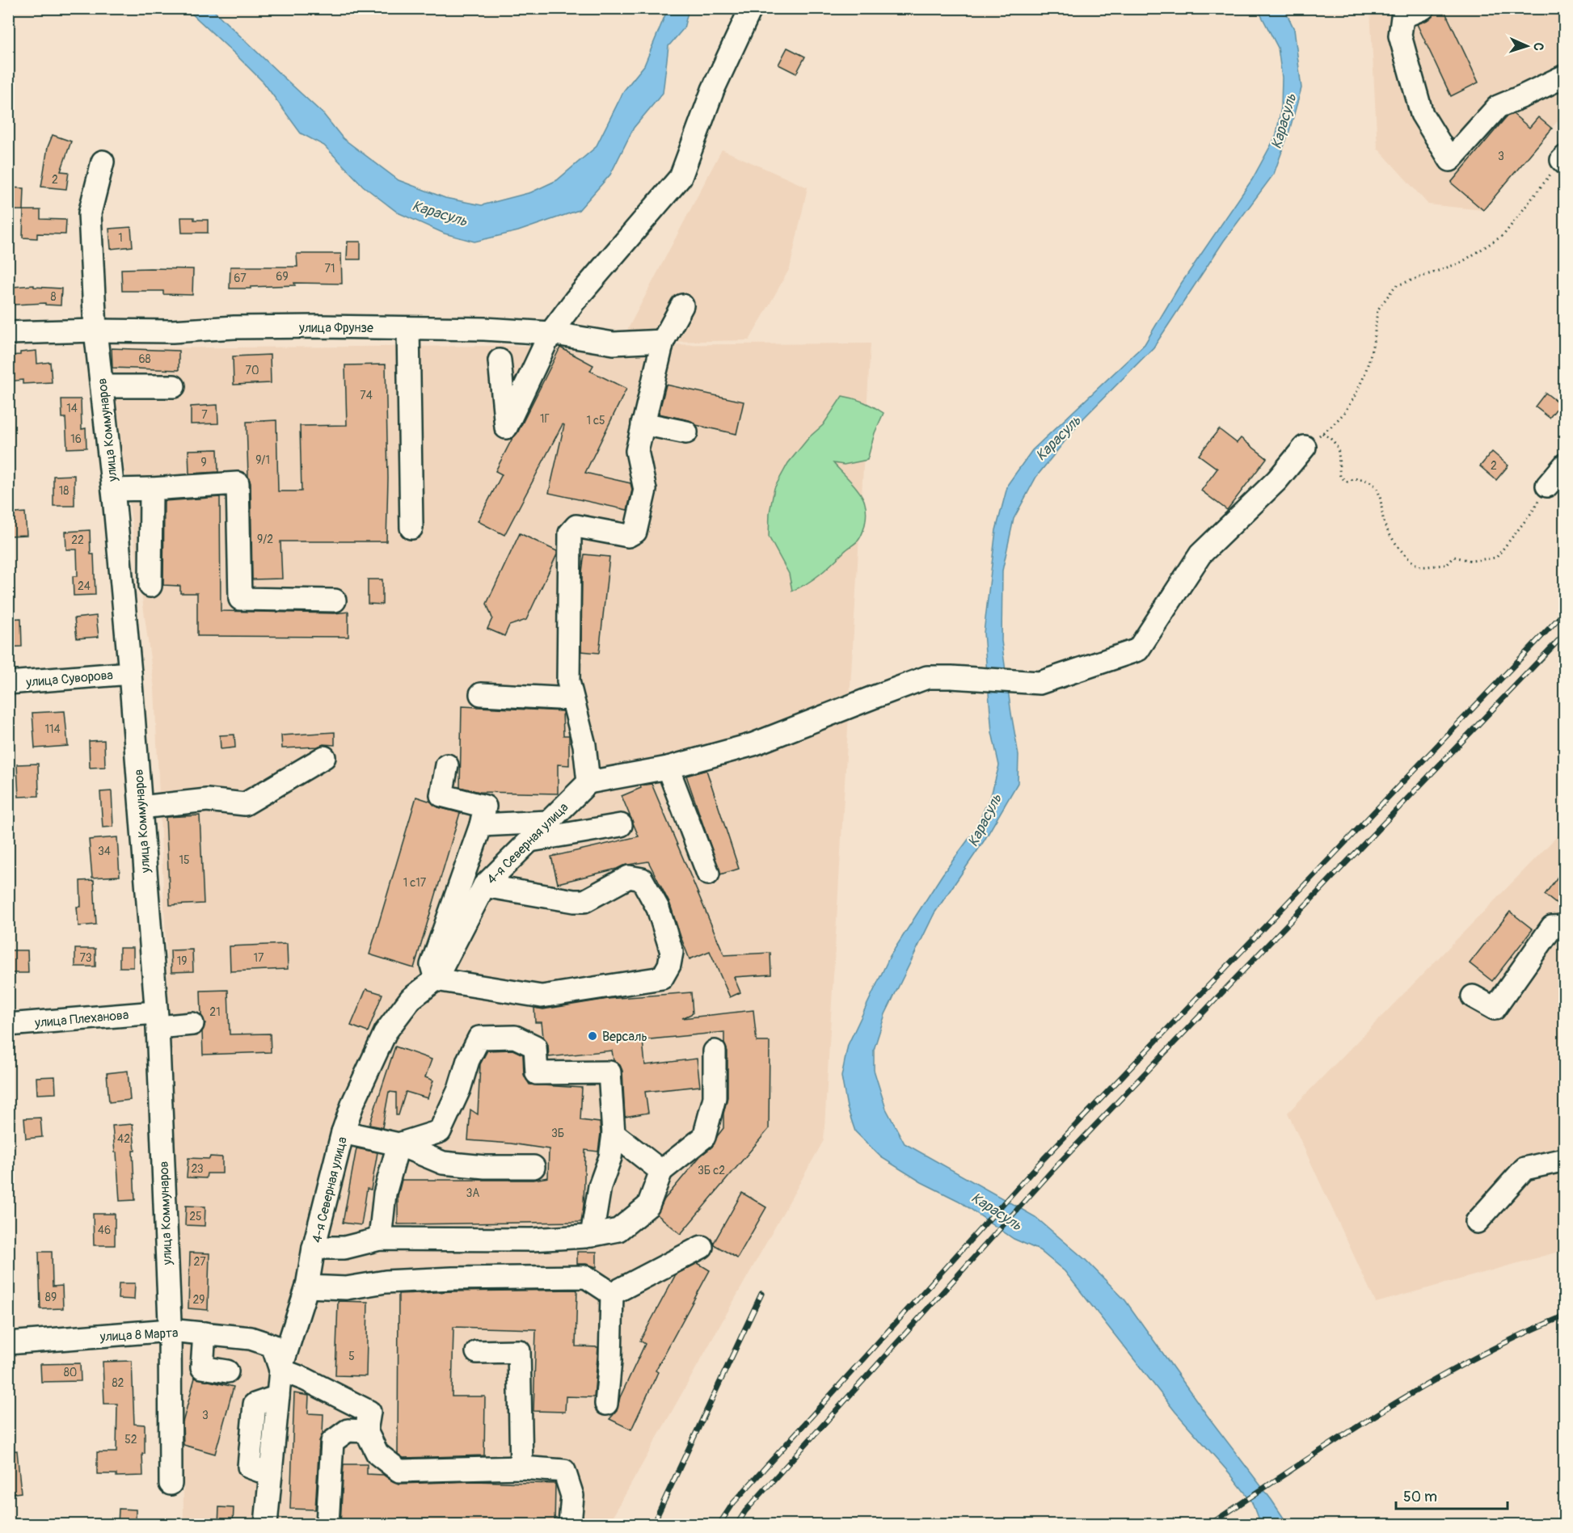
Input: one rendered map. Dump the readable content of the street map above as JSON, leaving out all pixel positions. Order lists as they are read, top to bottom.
{
  "streets": {
    "street": [
      "улица Фрунзе",
      "улица Коммунаров",
      "улица Суворова",
      "4-я Северная улица",
      "улица Плеханова",
      "улица 8 Марта"
    ]
  },
  "crossings": [
    ["улица Фрунзе", "улица Коммунаров"],
    ["улица Коммунаров", "улица Суворова"],
    ["улица Коммунаров", "улица Плеханова"],
    ["улица Коммунаров", "улица 8 Марта"]
  ],
  "water": ["Карасуль"],
  "places": ["Версаль"],
  "house_numbers": [
    "3",
    "2",
    "1",
    "71",
    "69",
    "67",
    "8",
    "68",
    "70",
    "74",
    "14",
    "7",
    "1Г",
    "1 с5",
    "16",
    "9/1",
    "9",
    "2",
    "18",
    "9/2",
    "22",
    "24",
    "114",
    "34",
    "15",
    "1 с17",
    "73",
    "17",
    "19",
    "21",
    "3Б",
    "42",
    "23",
    "3Б с2",
    "3А",
    "25",
    "46",
    "27",
    "89",
    "29",
    "5",
    "80",
    "82",
    "3",
    "52"
  ],
  "scale_bar": "50 m",
  "north": "right"
}
